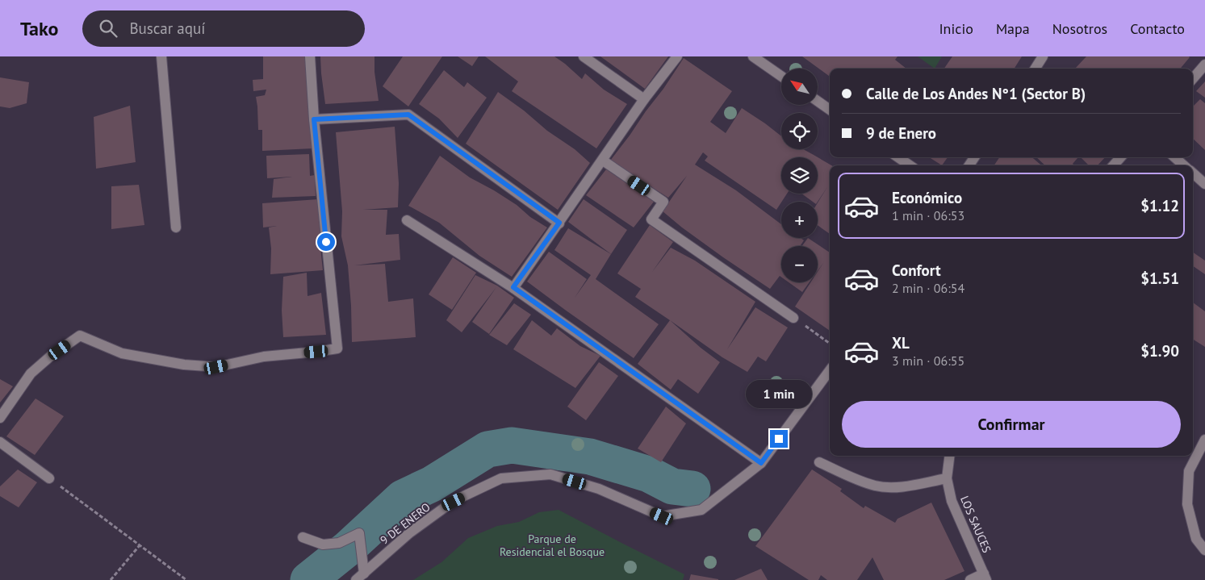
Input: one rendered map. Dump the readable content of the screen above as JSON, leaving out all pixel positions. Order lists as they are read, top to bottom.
{
  "streets": {
    "street": ["9 DE ENERO", "LOS SAUCES"]
  },
  "parks": ["Parque de Residencial el Bosque"],
  "north": "top left",
  "page": {
    "header": "Tako",
    "search": "Buscar aquí",
    "nav": [
      "Inicio",
      "Mapa",
      "Nosotros",
      "Contacto"
    ],
    "map_buttons": ["+", "−"],
    "banner": ["Calle de Los Andes N°1 (Sector B)", "9 de Enero"],
    "list": [
      {
        "name": "Económico",
        "note": "1 min · 06:53",
        "value": "$1.12"
      },
      {
        "name": "Confort",
        "note": "2 min · 06:54",
        "value": "$1.51"
      },
      {
        "name": "XL",
        "note": "3 min · 06:55",
        "value": "$1.90"
      }
    ],
    "bubble": "1 min",
    "buttons": "Confirmar"
  }
}
